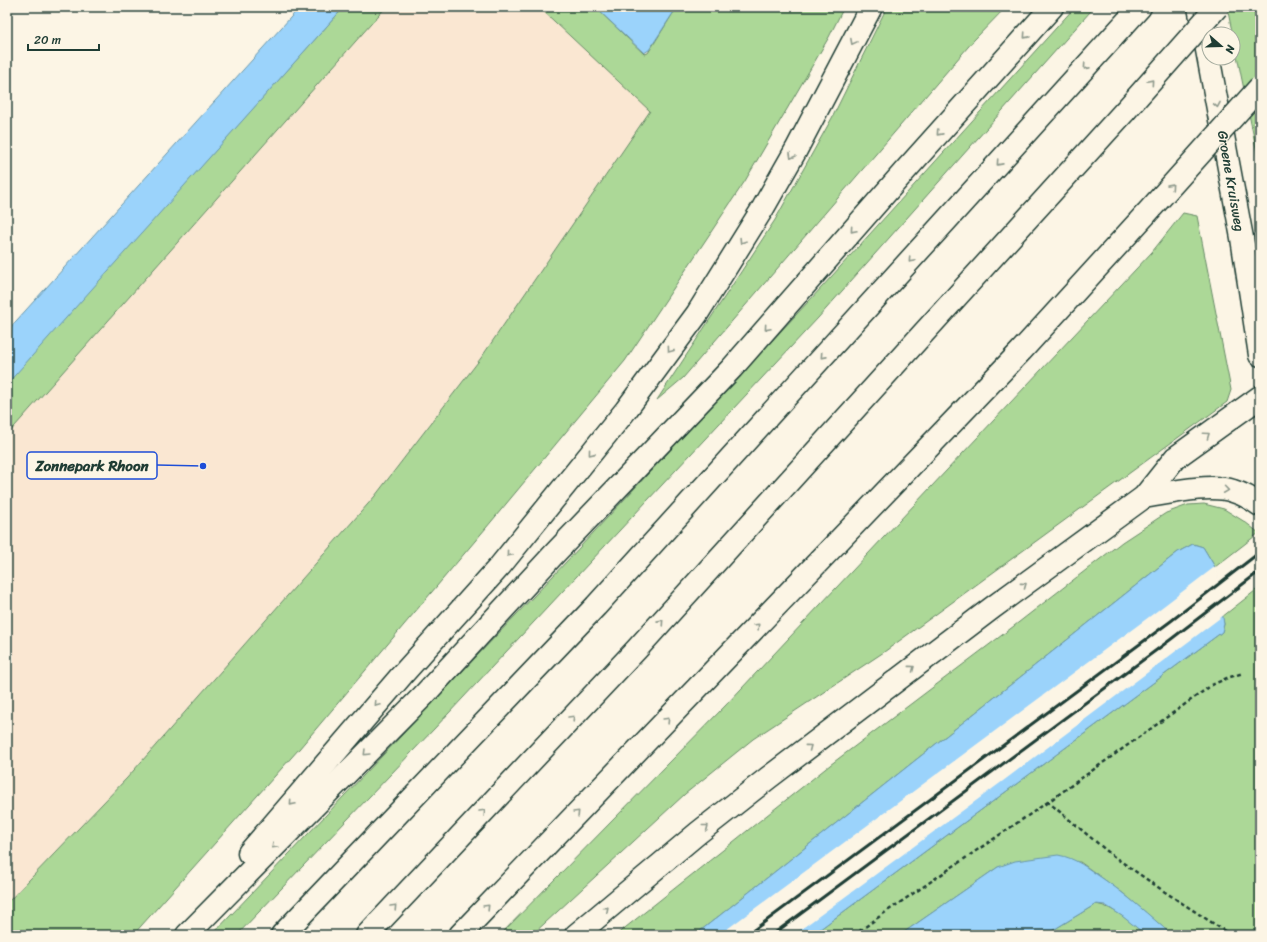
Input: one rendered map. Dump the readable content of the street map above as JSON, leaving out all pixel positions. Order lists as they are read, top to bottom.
{
  "streets": {
    "main road": ["Groene Kruisweg"]
  },
  "one_way": ["Groene Kruisweg"],
  "places": ["Zonnepark Rhoon"],
  "scale_bar": "20 m",
  "north": "right"
}
